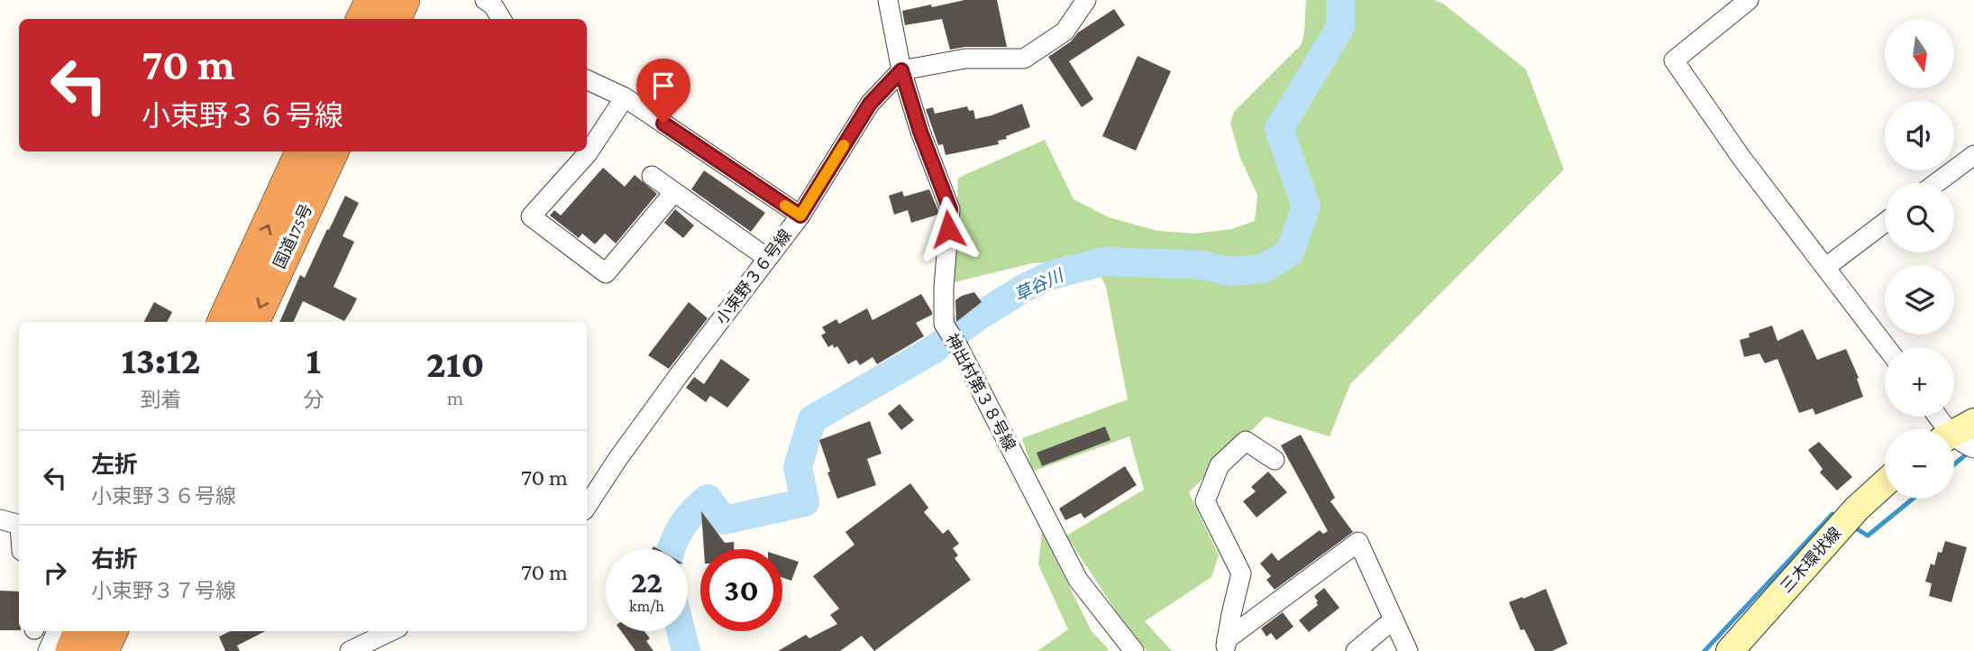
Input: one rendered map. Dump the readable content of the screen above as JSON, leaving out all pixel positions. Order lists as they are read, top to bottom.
{
  "streets": {
    "highway": ["国道175号"],
    "main road": ["三木環状線"],
    "street": ["小束野３６号線", "神出村第３８号線"]
  },
  "crossings": [
    ["小束野３６号線", "神出村第３８号線"]
  ],
  "water": ["草谷川"],
  "north": "bottom",
  "page": {
    "map_buttons": ["+", "−"],
    "turn": ["70 m", "小束野３６号線"],
    "eta": [
      "13:12",
      "到着",
      "1",
      "分",
      "210",
      "m"
    ],
    "list": [
      {
        "name": "左折",
        "note": "小束野３６号線",
        "value": "70 m"
      },
      {
        "name": "右折",
        "note": "小束野３７号線",
        "value": "70 m"
      }
    ],
    "speed": "22 km/h",
    "limit": "30"
  }
}
